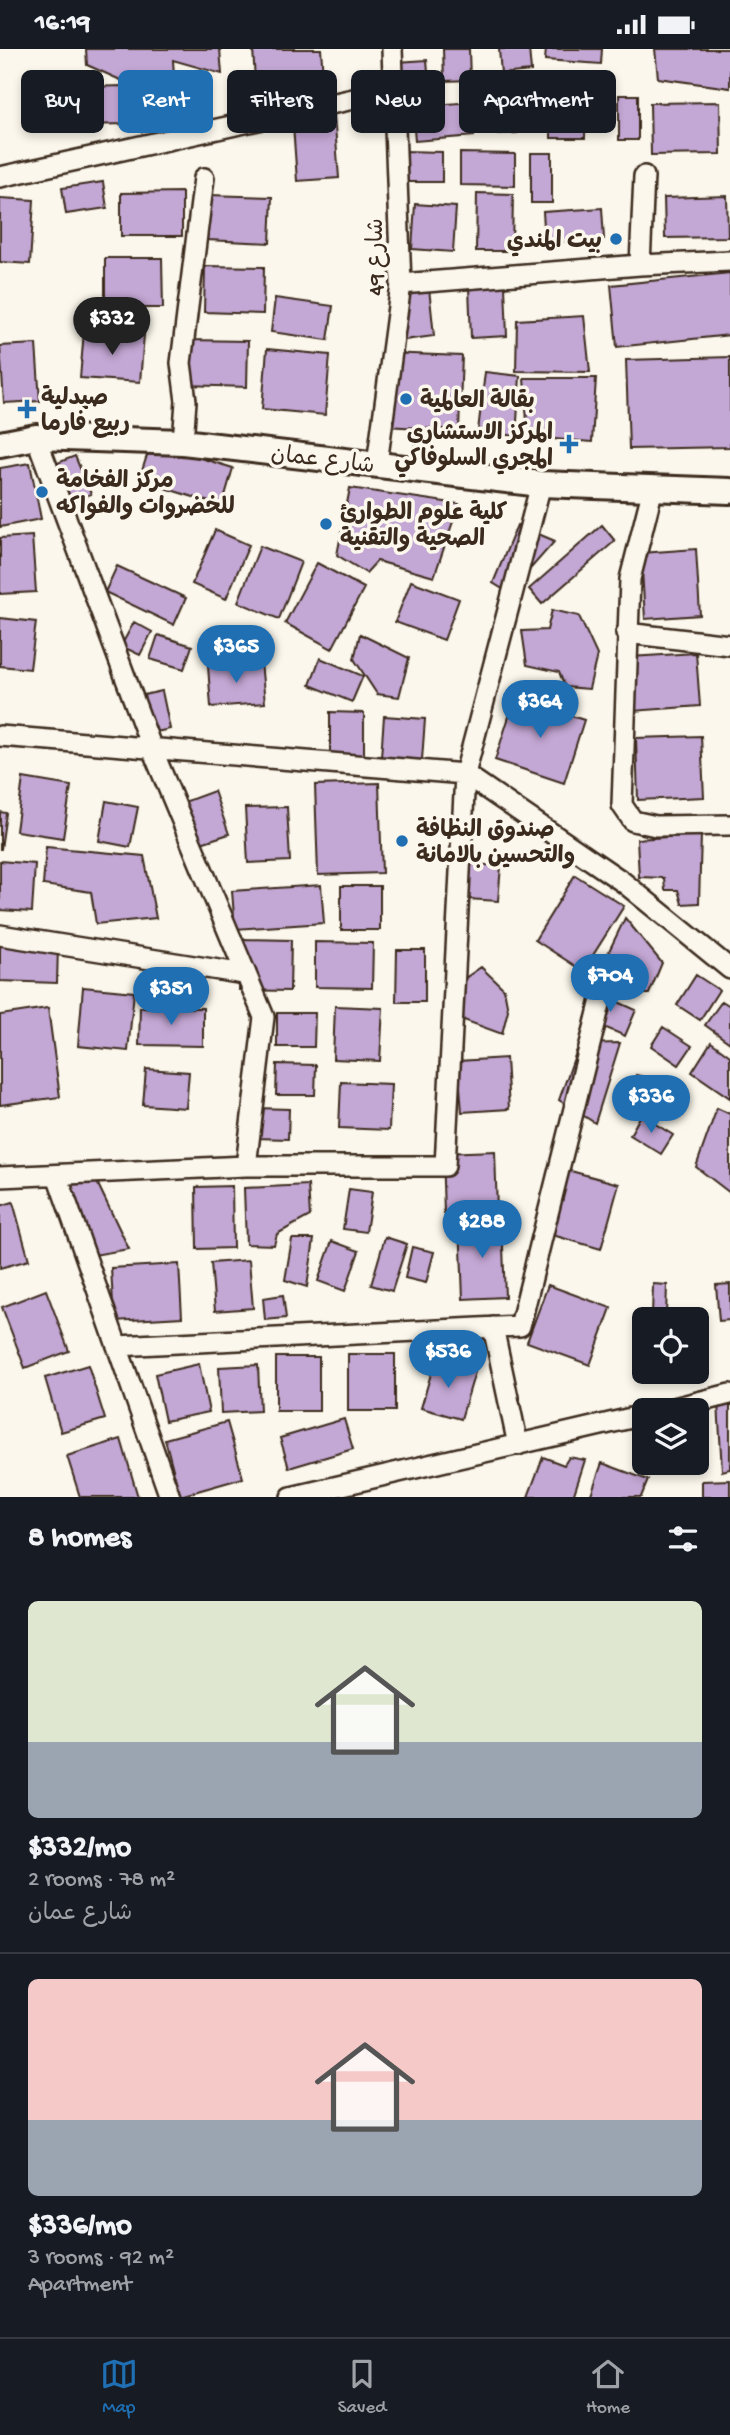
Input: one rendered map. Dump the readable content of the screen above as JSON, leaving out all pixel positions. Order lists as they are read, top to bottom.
{
  "streets": {
    "street": ["شارع 49", "شارع عمان"]
  },
  "crossings": [
    ["شارع 49", "شارع عمان"]
  ],
  "places": {
    "other": [
      "بيت المندي",
      "بقالة العالمية",
      "مركز الفخامة للخضروات والفواكه",
      "كلية علوم الطوارئ الصحية والتقنية",
      "صندوق النظافة والتحسين بالامانة"
    ],
    "health": ["صيدلية ربيع فارما", "المركز الاستشاري المجري السلوفاكي"]
  },
  "page": {
    "status": "16:19",
    "chip": [
      "Buy",
      "Rent",
      "Filters",
      "New",
      "Apartment"
    ],
    "price": [
      "$332",
      "$365",
      "$364",
      "$704",
      "$351",
      "$336",
      "$288",
      "$536"
    ],
    "heading": "8 homes",
    "list": [
      {
        "name": "$332/mo",
        "note": "2 rooms · 78 m² · شارع عمان"
      },
      {
        "name": "$336/mo",
        "note": "3 rooms · 92 m² · Apartment"
      }
    ],
    "tabs": ["Map", "Saved", "Home"]
  }
}
